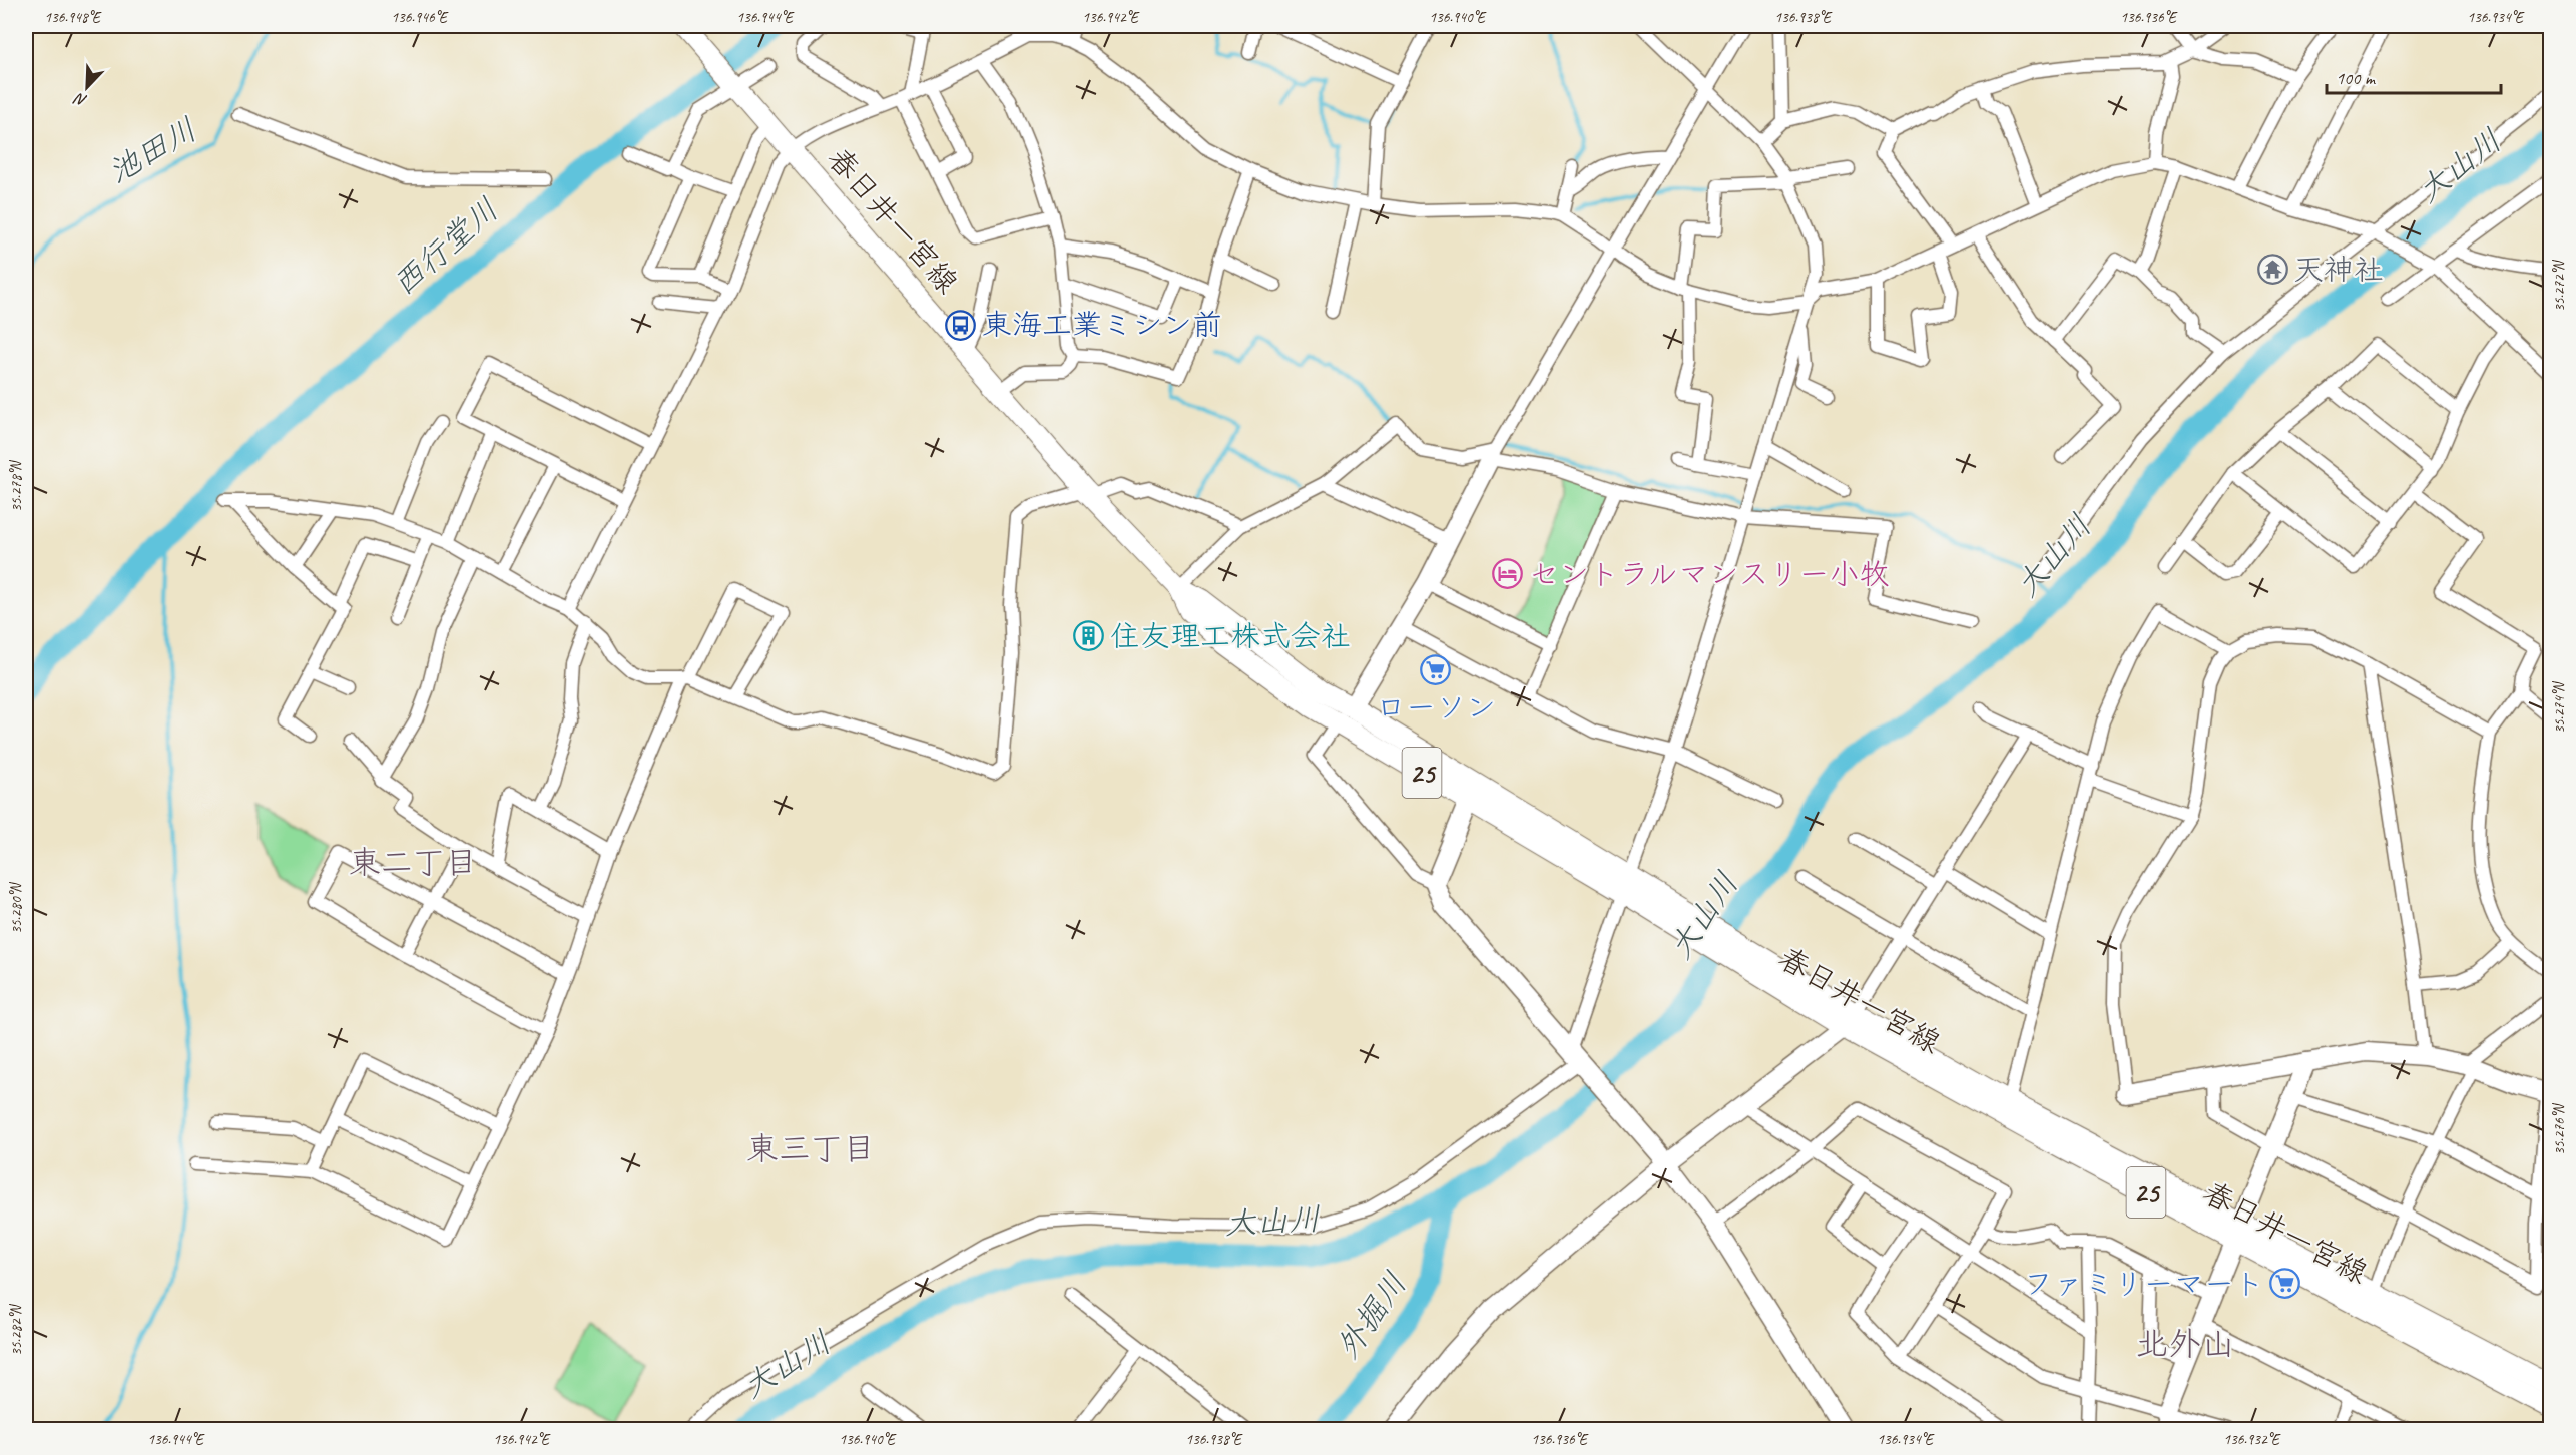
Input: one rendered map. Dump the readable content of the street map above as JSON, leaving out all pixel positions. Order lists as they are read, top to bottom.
{
  "streets": {
    "main road": ["春日井一宮線", "25"]
  },
  "districts": ["東二丁目", "東三丁目", "北外山"],
  "water": [
    "池田川",
    "大山川",
    "西行堂川",
    "外掘川"
  ],
  "places": {
    "temple": ["天神社"],
    "bus stop": ["東海工業ミシン前"],
    "hotel": ["セントラルマンスリー小牧"],
    "building": ["住友理工株式会社"],
    "supermarket": ["ローソン", "ファミリーマート"]
  },
  "scale_bar": "100 m",
  "north": "bottom left",
  "coordinates": [
    "136.948°E",
    "136.946°E",
    "136.944°E",
    "136.942°E",
    "136.940°E",
    "136.938°E",
    "136.936°E",
    "136.934°E",
    "35.272°N",
    "35.278°N",
    "35.274°N",
    "35.280°N",
    "35.276°N",
    "35.282°N",
    "136.932°E"
  ]
}
